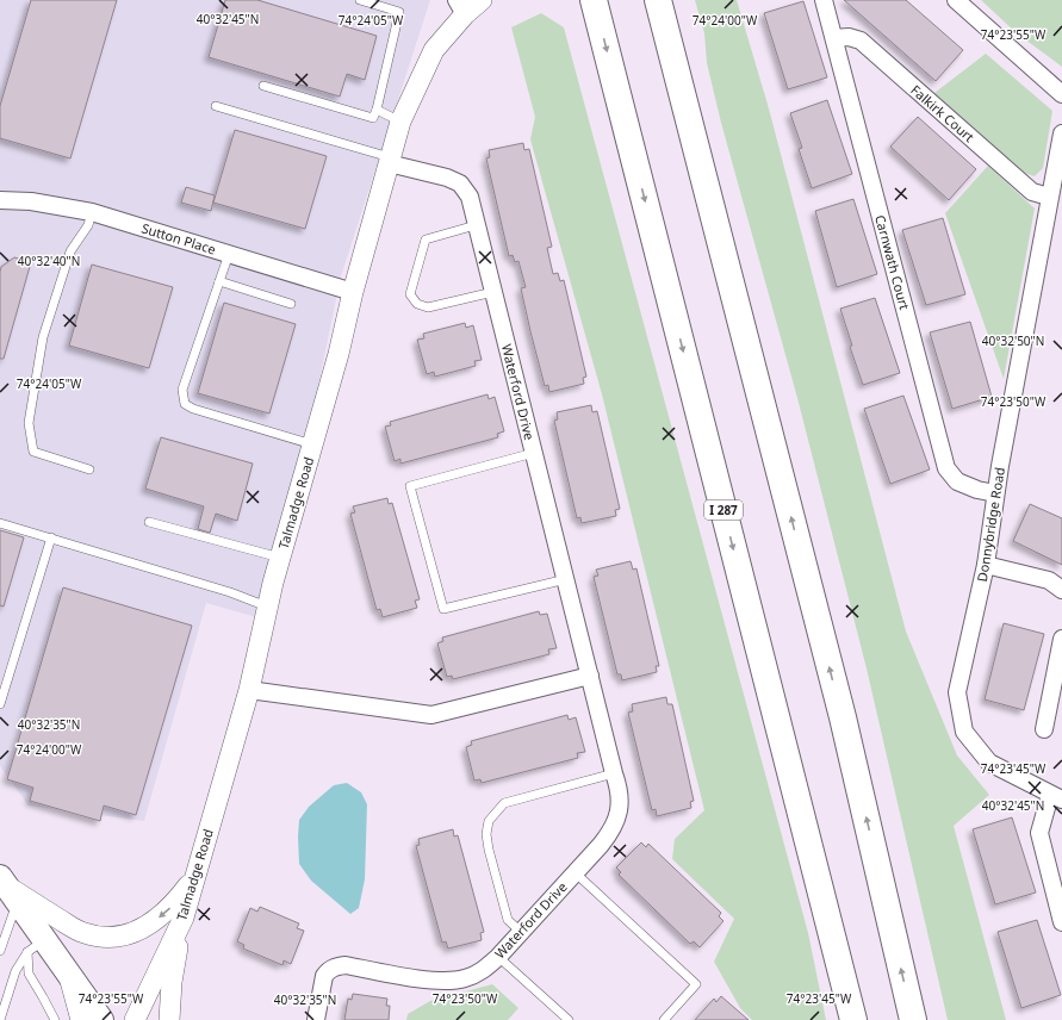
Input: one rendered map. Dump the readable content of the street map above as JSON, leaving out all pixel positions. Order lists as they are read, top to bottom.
{
  "streets": {
    "highway": ["I 287"],
    "street": [
      "Falkirk Court",
      "Sutton Place",
      "Carnwath Court",
      "Waterford Drive",
      "Talmadge Road",
      "Donnybridge Road"
    ]
  },
  "crossings": [
    ["Falkirk Court", "Carnwath Court"],
    ["Falkirk Court", "Donnybridge Road"],
    ["Sutton Place", "Talmadge Road"],
    ["Carnwath Court", "Donnybridge Road"],
    ["Waterford Drive", "Talmadge Road"]
  ],
  "coordinates": [
    "40°32'45\"N",
    "74°24'05\"W",
    "74°24'00\"W",
    "74°23'55\"W",
    "40°32'40\"N",
    "40°32'50\"N",
    "74°23'50\"W",
    "40°32'35\"N",
    "74°23'45\"W"
  ]
}
